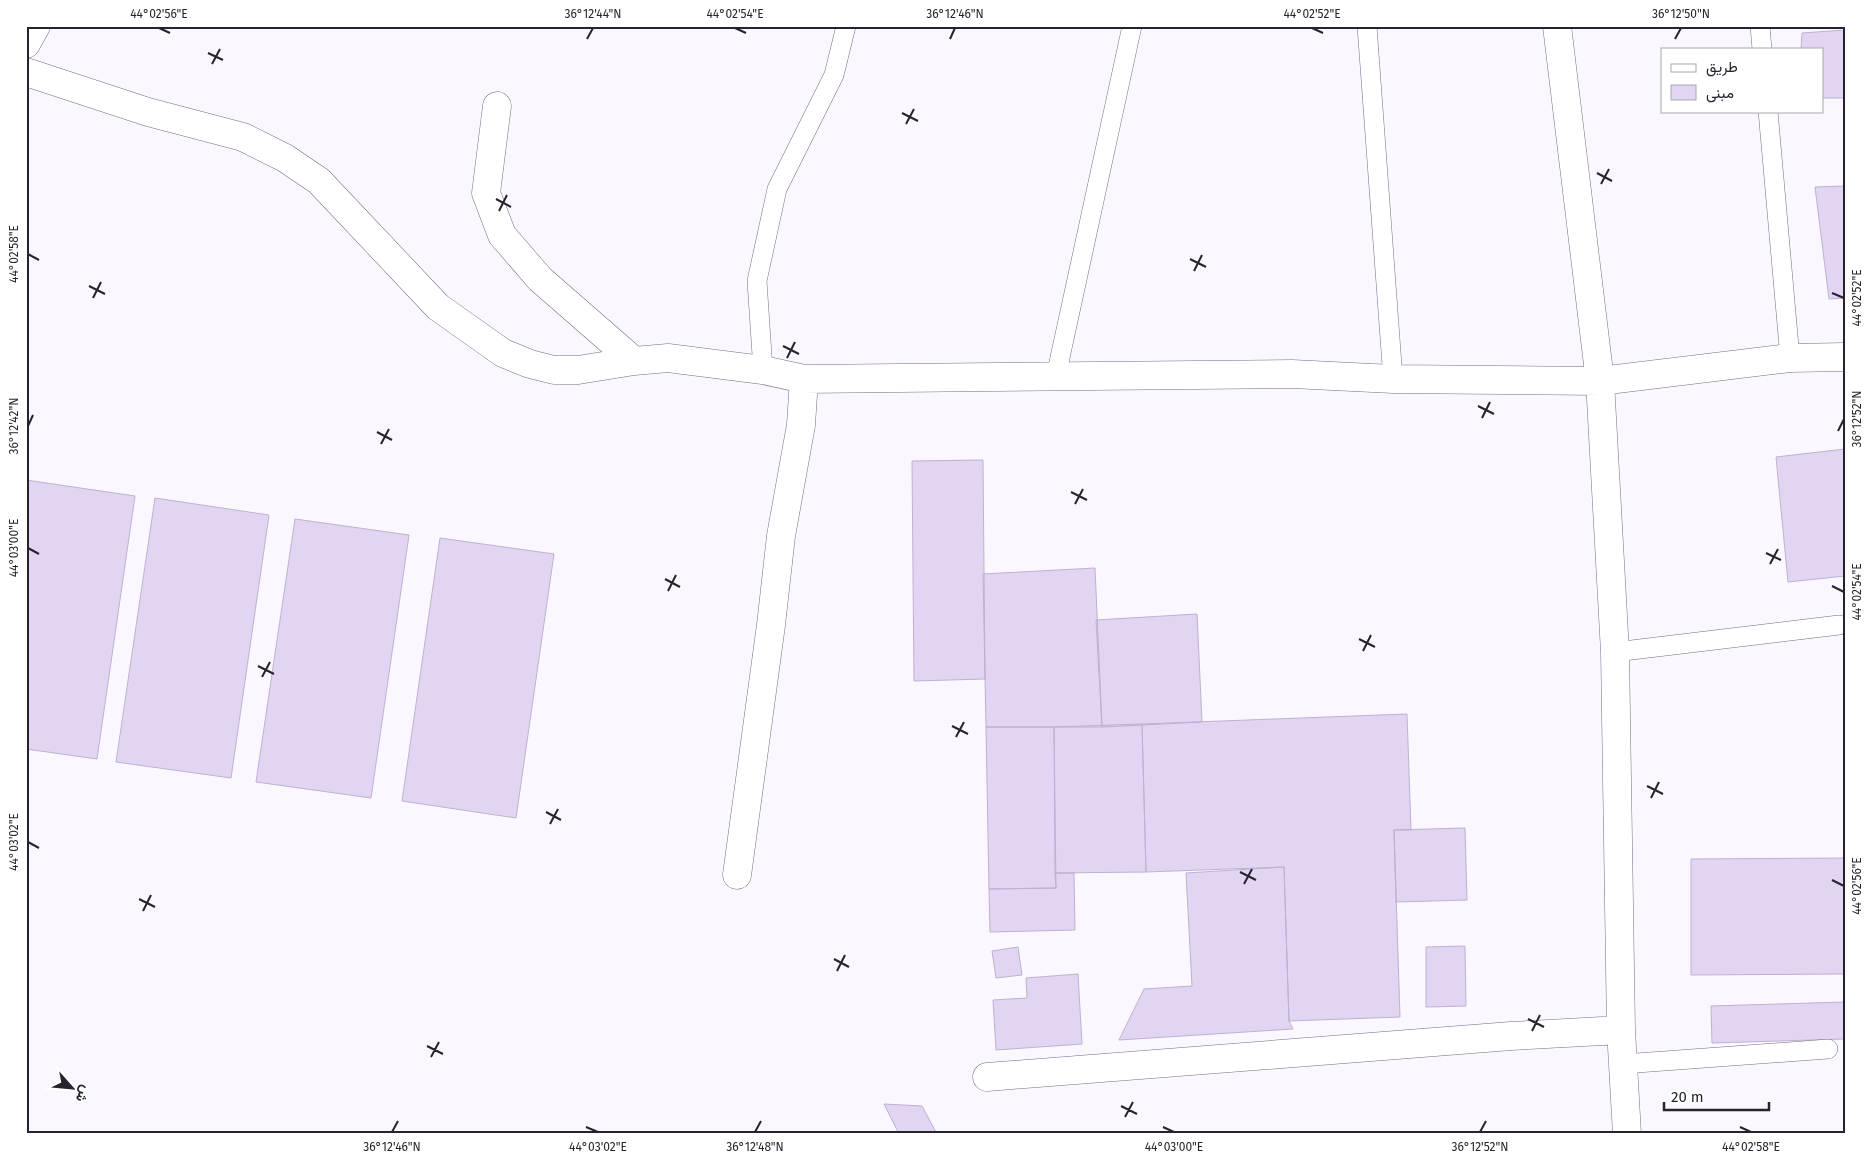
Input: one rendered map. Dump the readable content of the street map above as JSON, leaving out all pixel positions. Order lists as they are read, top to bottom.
{
  "legend": ["طريق", "مبنى"],
  "scale_bar": "20 m",
  "north": "bottom right",
  "coordinates": [
    "44°02'56\"E",
    "36°12'44\"N",
    "44°02'54\"E",
    "36°12'46\"N",
    "44°02'52\"E",
    "36°12'50\"N",
    "44°02'58\"E",
    "36°12'52\"N",
    "36°12'42\"N",
    "44°03'00\"E",
    "44°03'02\"E",
    "36°12'48\"N"
  ]
}
